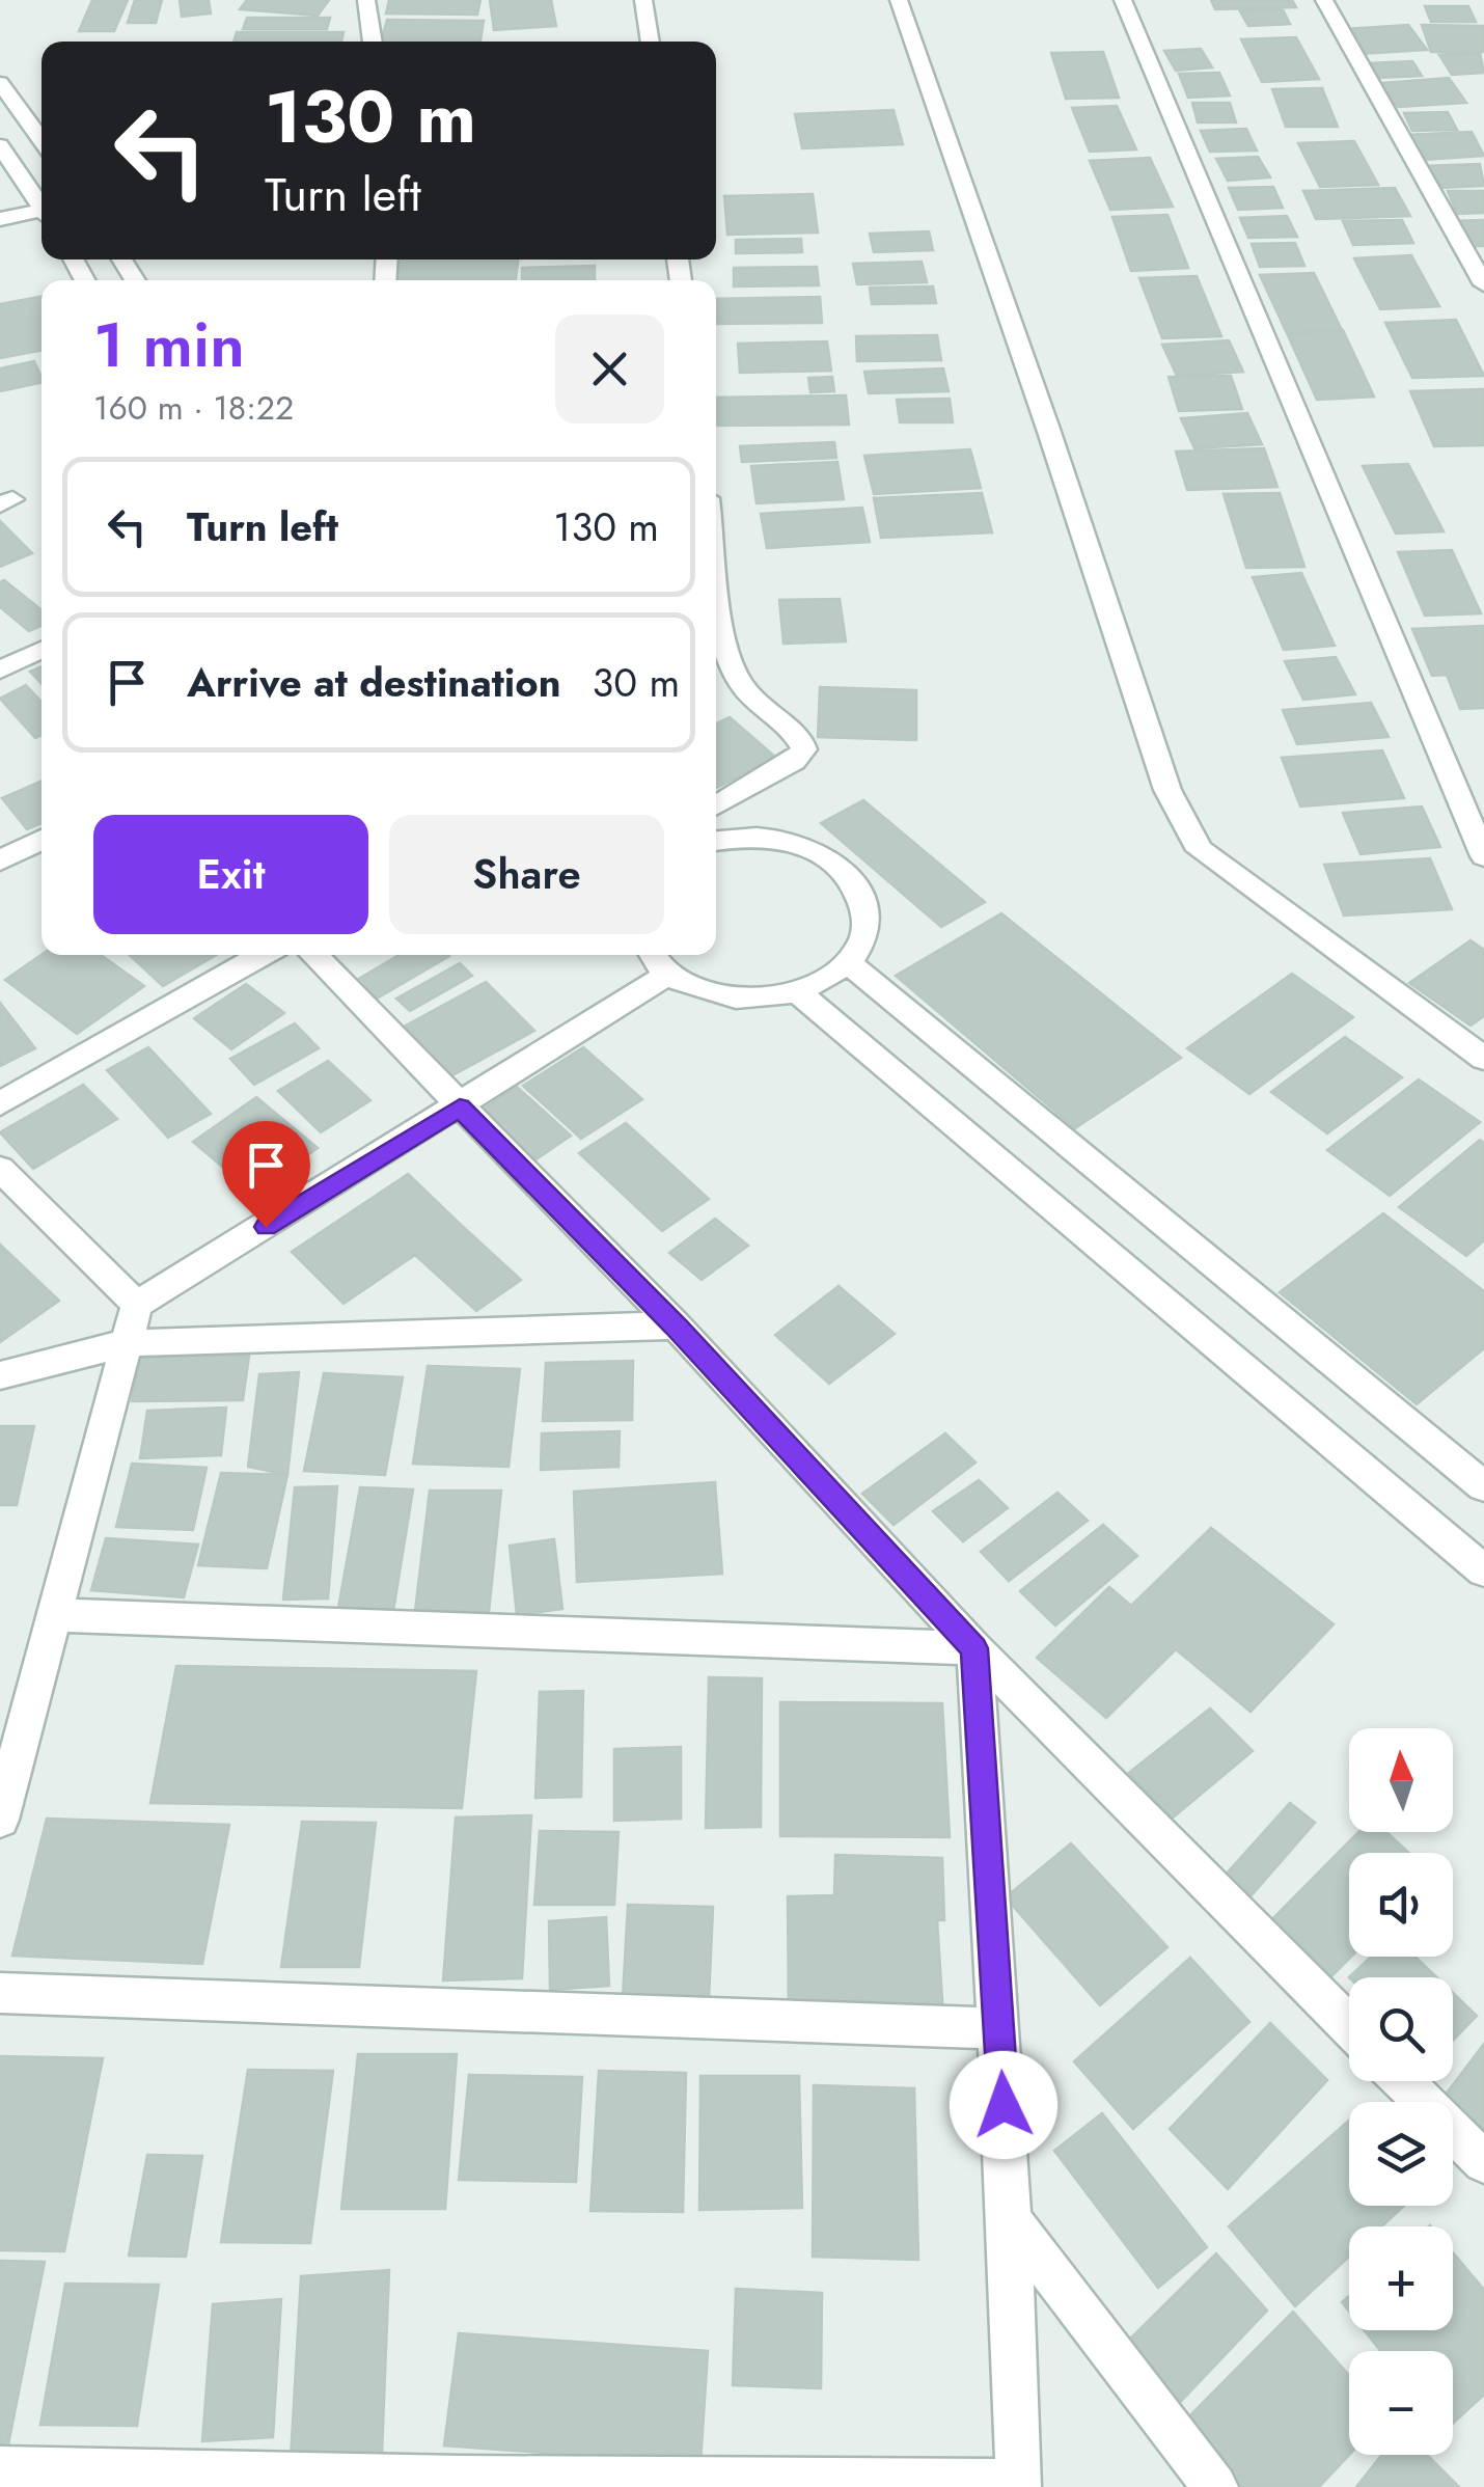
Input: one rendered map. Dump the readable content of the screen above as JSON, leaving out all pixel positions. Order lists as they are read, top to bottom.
{
  "north": "top",
  "page": {
    "turn": ["130 m", "Turn left"],
    "heading": ["1 min", "160 m · 18:22"],
    "list": [
      {
        "name": "Turn left",
        "value": "130 m"
      },
      {
        "name": "Arrive at destination",
        "value": "30 m"
      }
    ],
    "buttons": ["Exit", "Share"],
    "map_buttons": ["+", "−"]
  }
}
